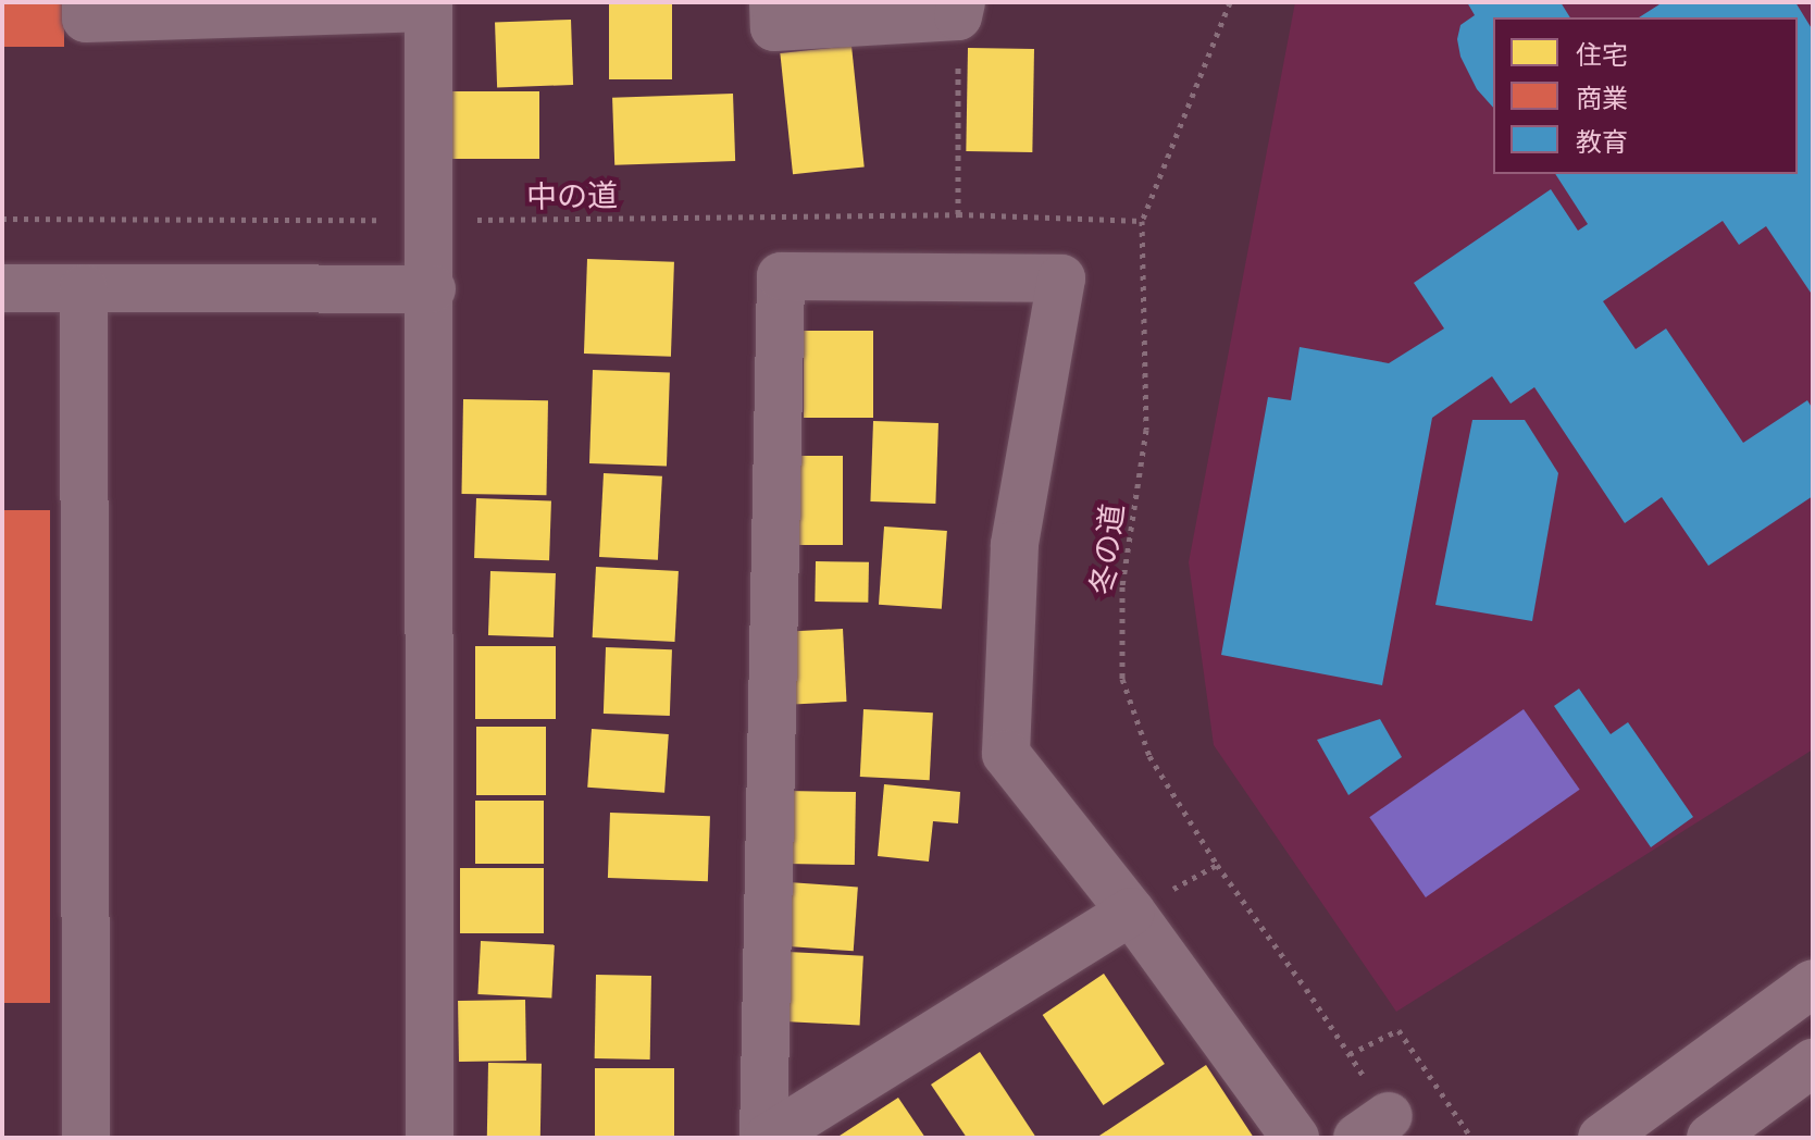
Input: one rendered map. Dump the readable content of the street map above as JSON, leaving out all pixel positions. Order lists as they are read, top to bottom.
{
  "streets": {
    "path": ["中の道", "冬の道"]
  },
  "crossings": [
    ["中の道", "冬の道"]
  ],
  "legend": ["住宅", "商業", "教育"]
}
